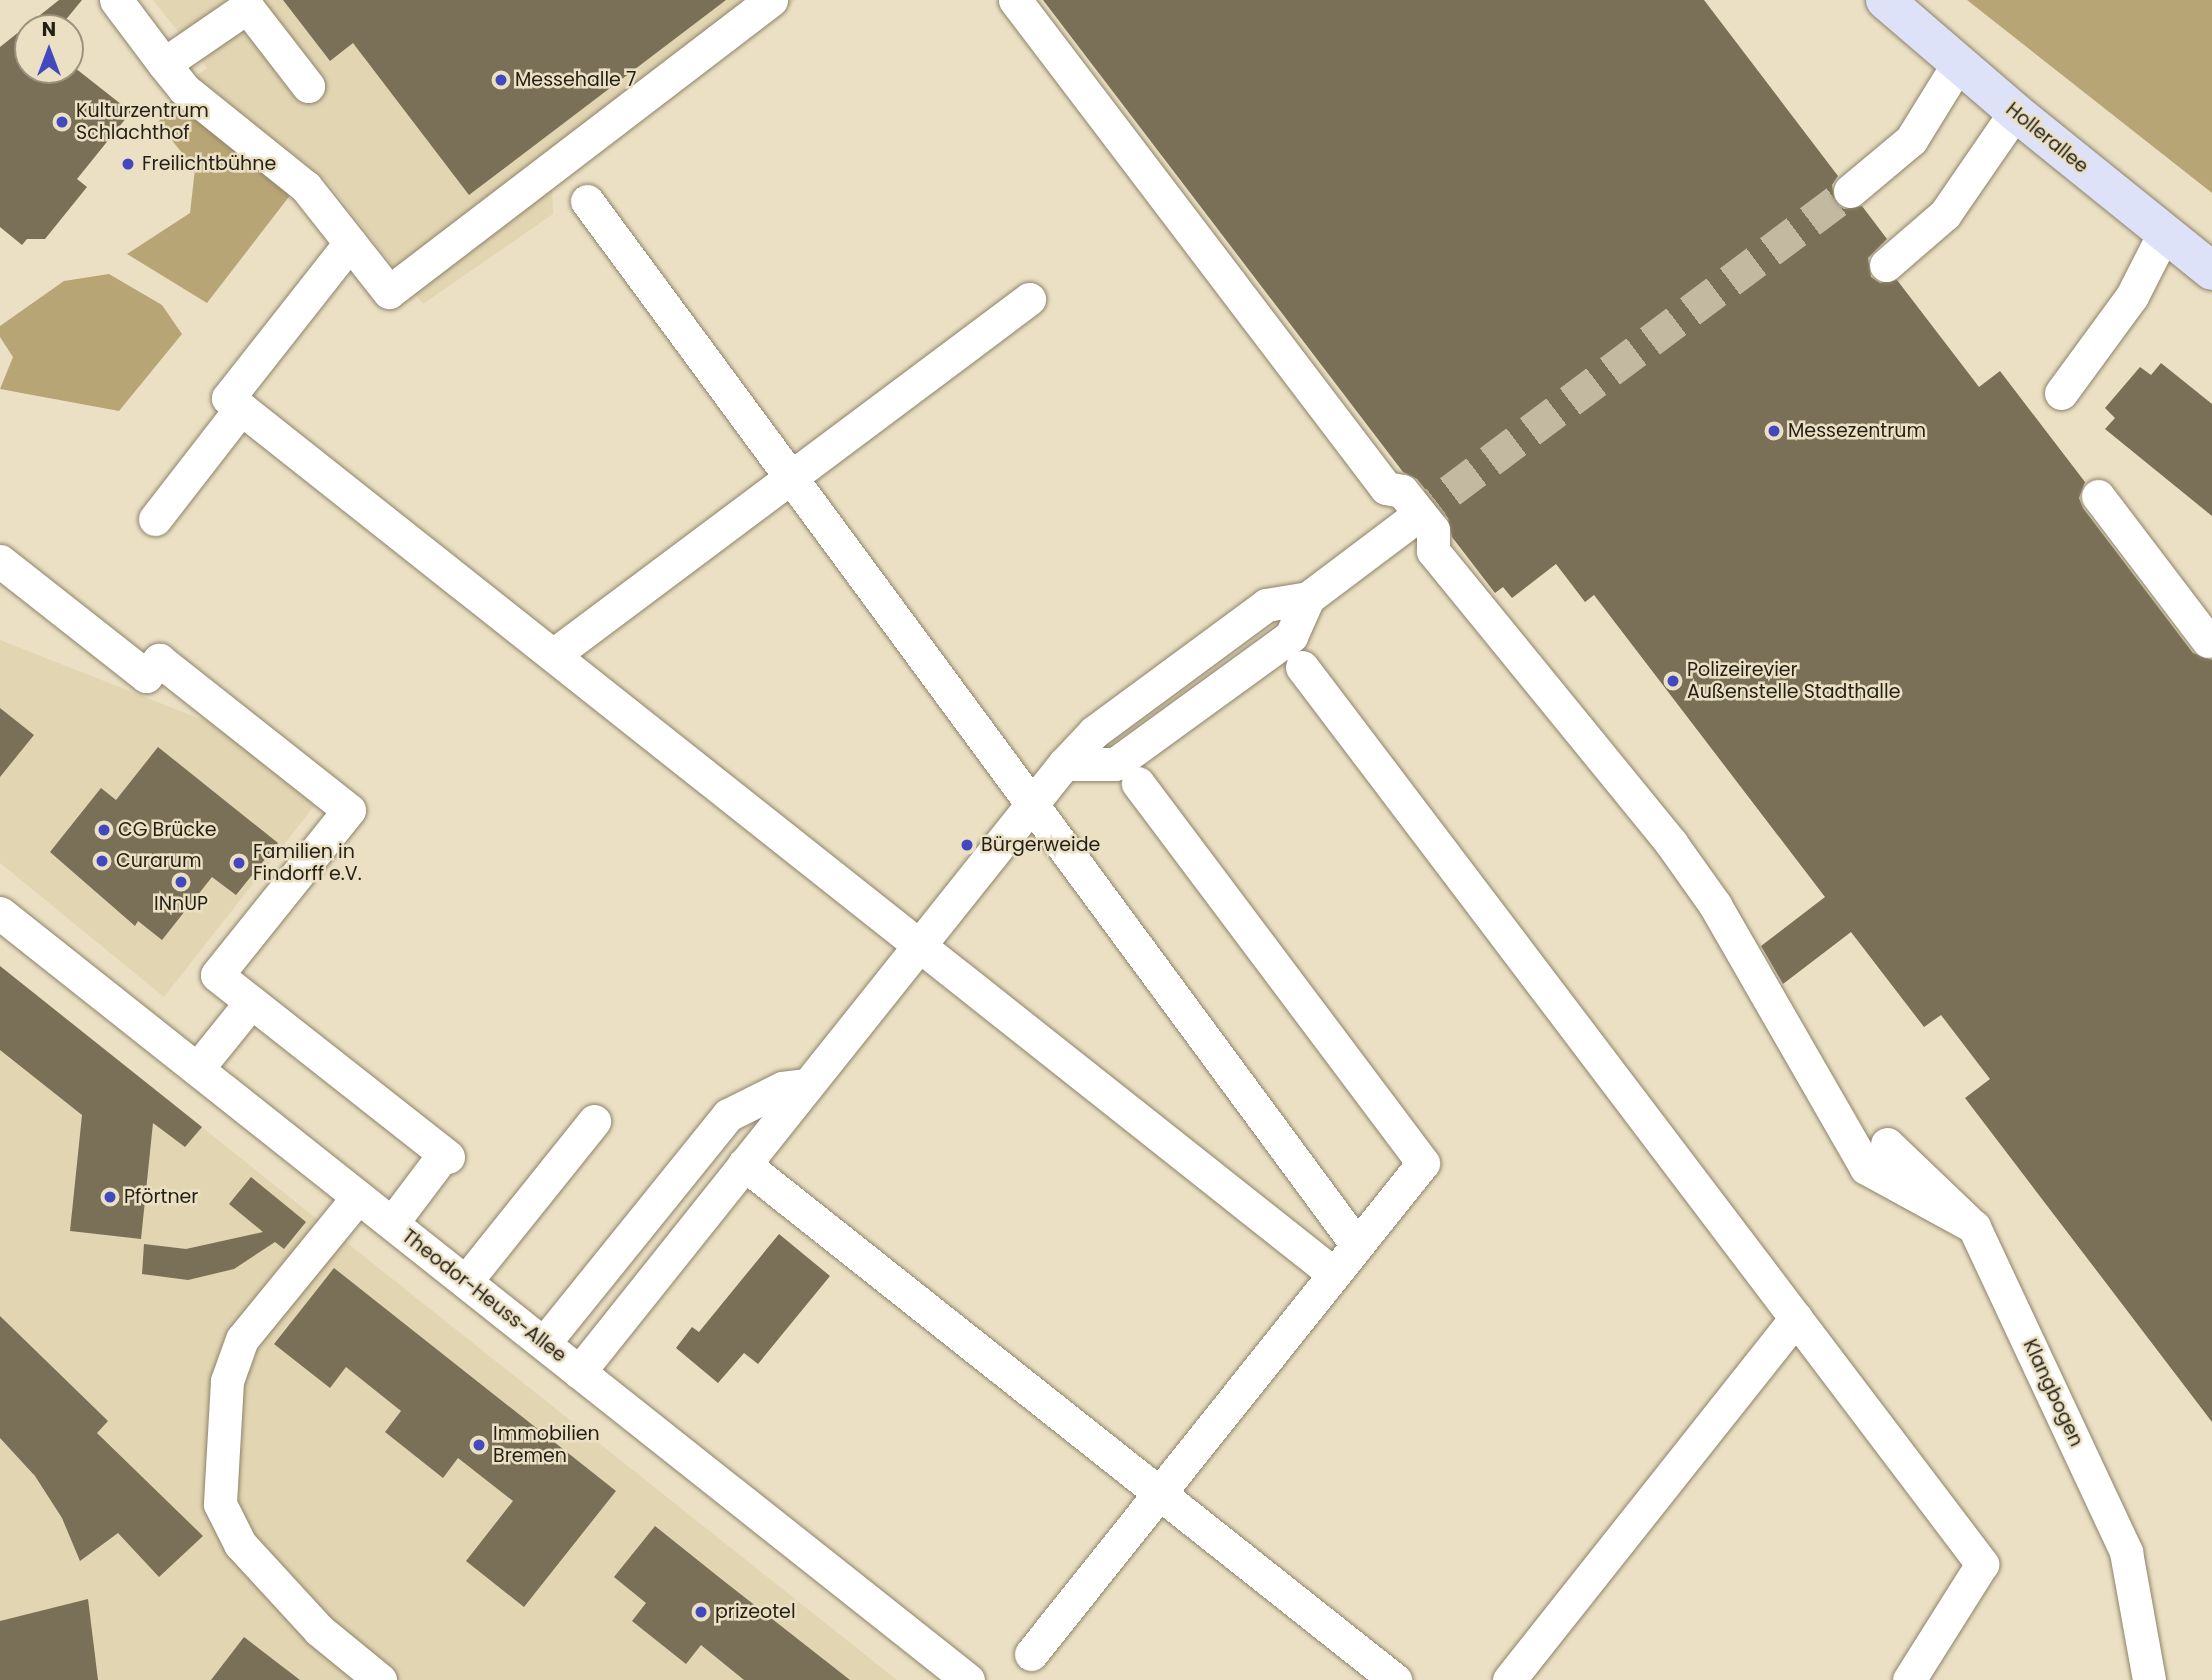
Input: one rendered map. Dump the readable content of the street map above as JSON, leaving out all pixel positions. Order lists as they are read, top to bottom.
{
  "streets": {
    "main road": ["Hollerallee"],
    "street": ["Theodor-Heuss-Allee", "Klangbogen"]
  },
  "places": [
    "Messehalle 7",
    "Kulturzentrum Schlachthof",
    "Freilichtbühne",
    "Messezentrum",
    "Polizeirevier Außenstelle Stadthalle",
    "CG Brücke",
    "Bürgerweide",
    "Curarum",
    "Familien in Findorff e.V.",
    "INnUP",
    "Pförtner",
    "Immobilien Bremen",
    "prizeotel"
  ],
  "north": "top"
}
